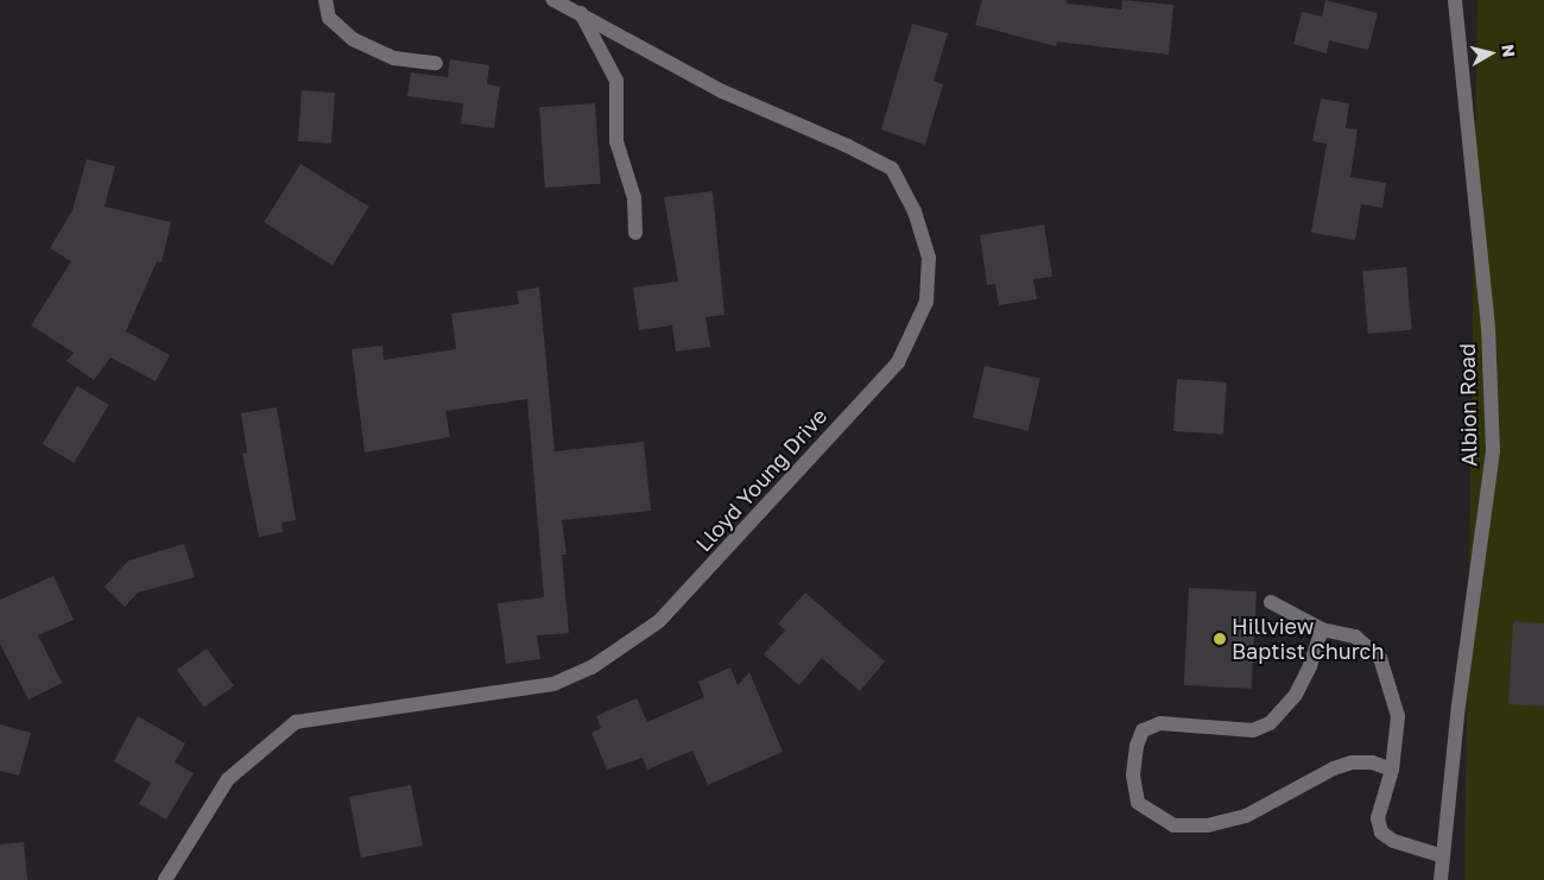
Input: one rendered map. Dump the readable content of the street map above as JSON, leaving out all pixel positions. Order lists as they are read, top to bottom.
{
  "streets": {
    "street": ["Albion Road", "Lloyd Young Drive"]
  },
  "places": ["Hillview Baptist Church"],
  "north": "right"
}
